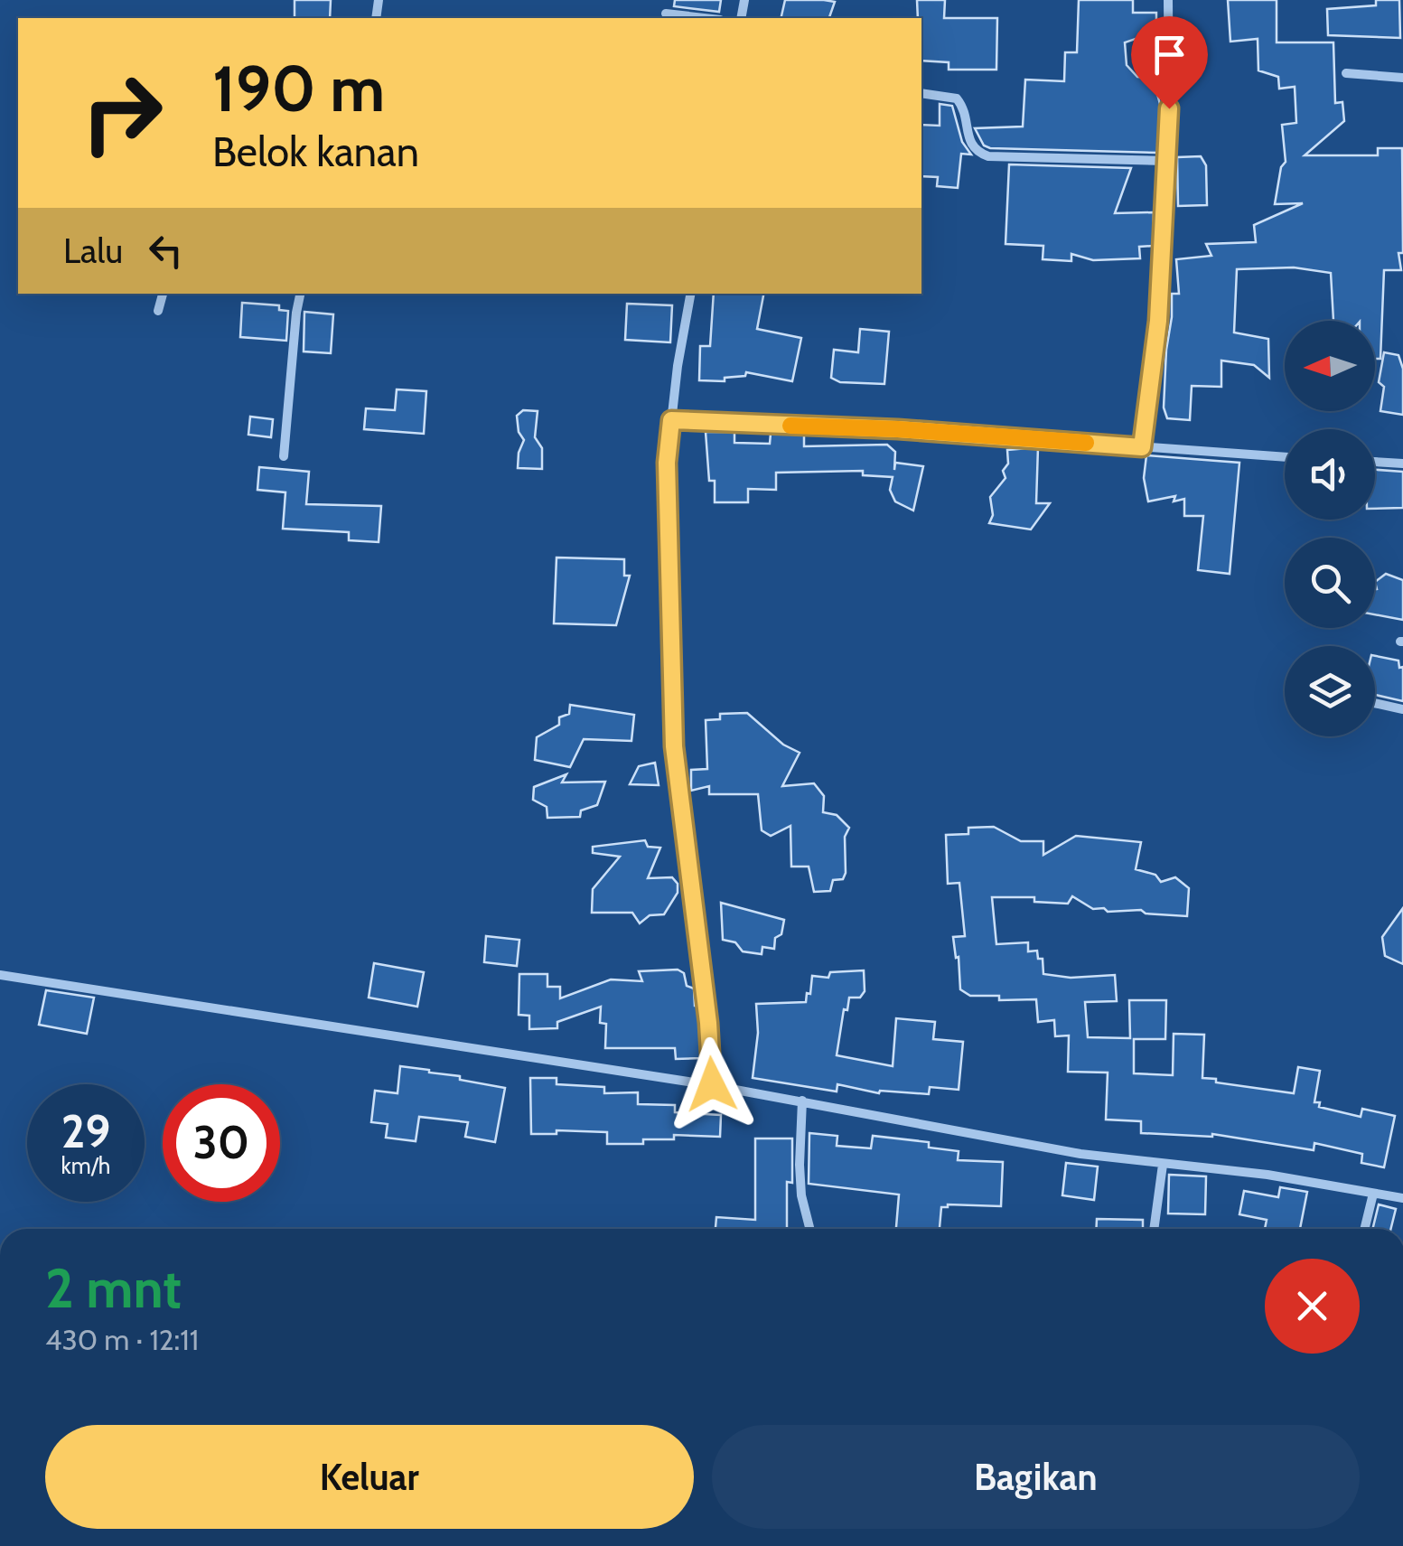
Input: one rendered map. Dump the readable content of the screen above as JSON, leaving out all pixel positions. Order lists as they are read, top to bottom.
{
  "north": "left",
  "page": {
    "turn": ["190 m", "Belok kanan"],
    "then": "Lalu",
    "speed": "29 km/h",
    "limit": "30",
    "heading": ["2 mnt", "430 m · 12:11"],
    "buttons": ["Keluar", "Bagikan"]
  }
}
